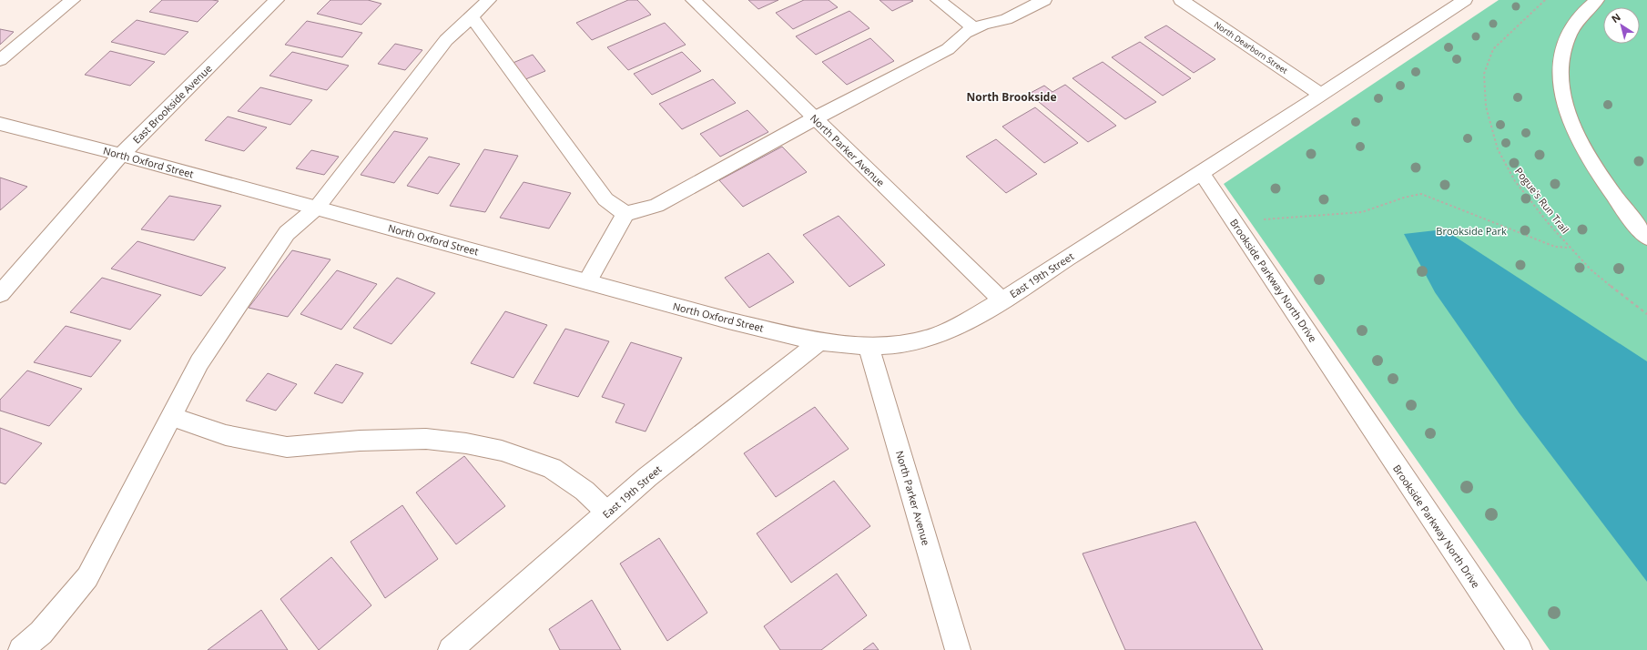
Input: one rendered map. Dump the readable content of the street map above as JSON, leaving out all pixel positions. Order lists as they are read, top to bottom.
{
  "streets": {
    "street": [
      "North Dearborn Street",
      "East Brookside Avenue",
      "North Parker Avenue",
      "North Oxford Street",
      "East 19th Street",
      "Brookside Parkway North Drive"
    ],
    "path": ["Pogue's Run Trail"]
  },
  "crossings": [
    ["East Brookside Avenue", "North Oxford Street"],
    ["North Parker Avenue", "North Oxford Street"],
    ["North Parker Avenue", "East 19th Street"],
    ["North Oxford Street", "East 19th Street"],
    ["East 19th Street", "Brookside Parkway North Drive"]
  ],
  "districts": ["North Brookside"],
  "parks": ["Brookside Park"],
  "north": "top left"
}
